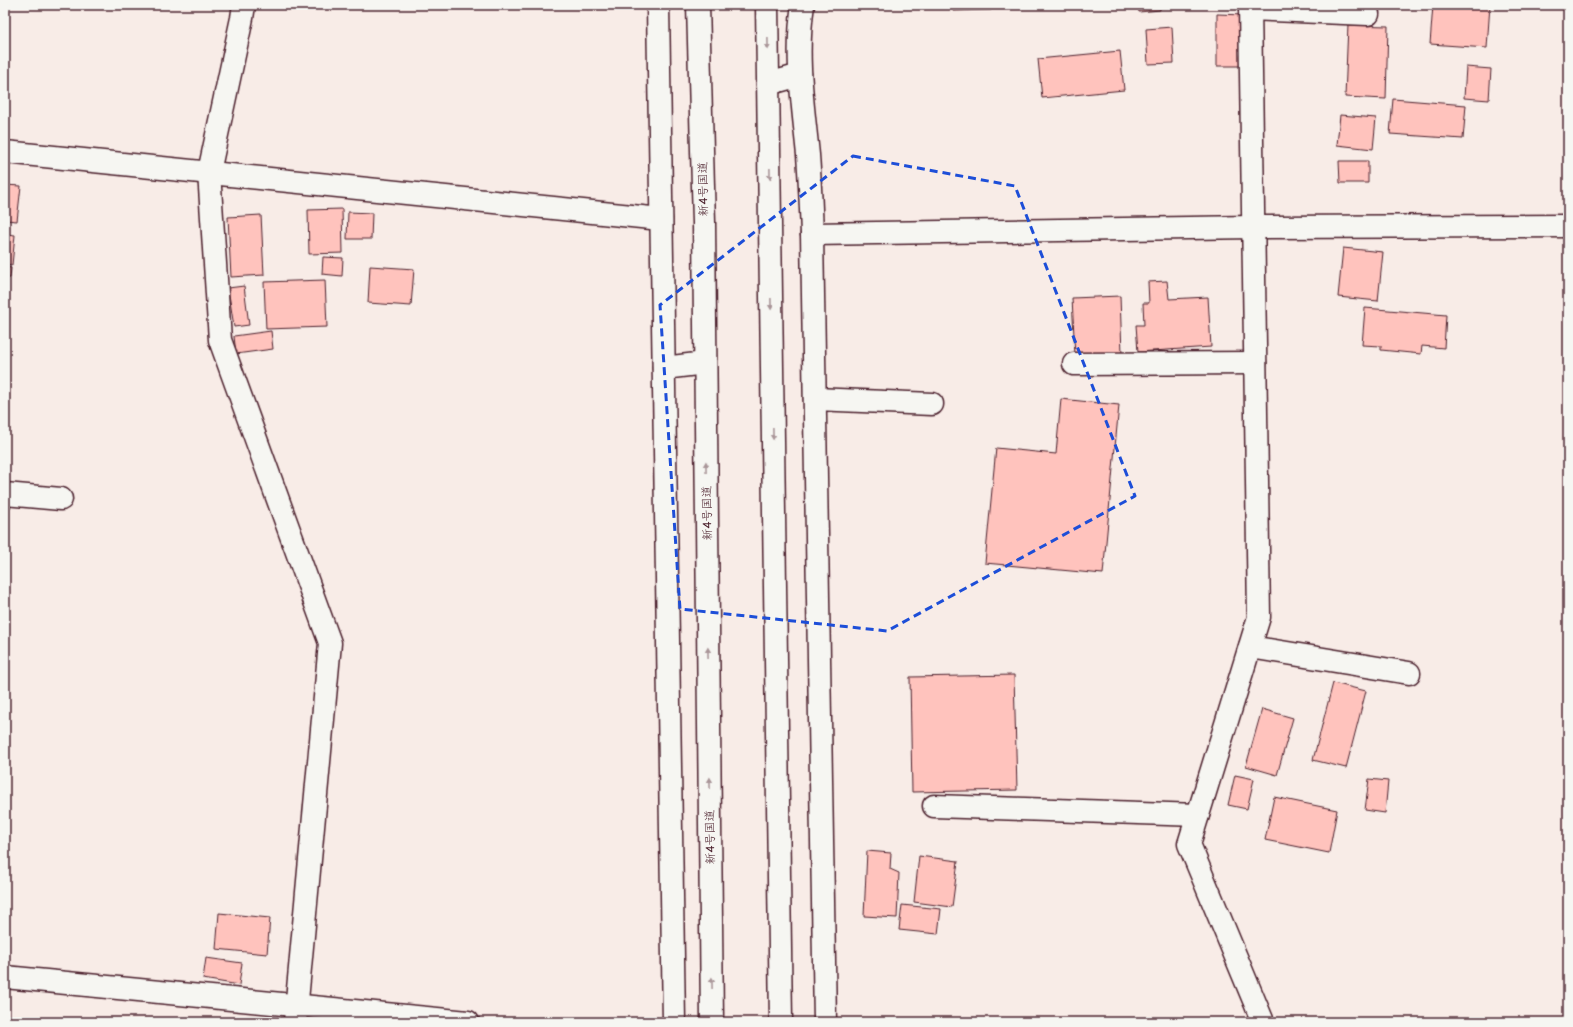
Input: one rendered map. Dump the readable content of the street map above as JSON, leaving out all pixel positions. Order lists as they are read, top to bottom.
{
  "streets": {
    "main road": ["新4号国道"]
  }
}
